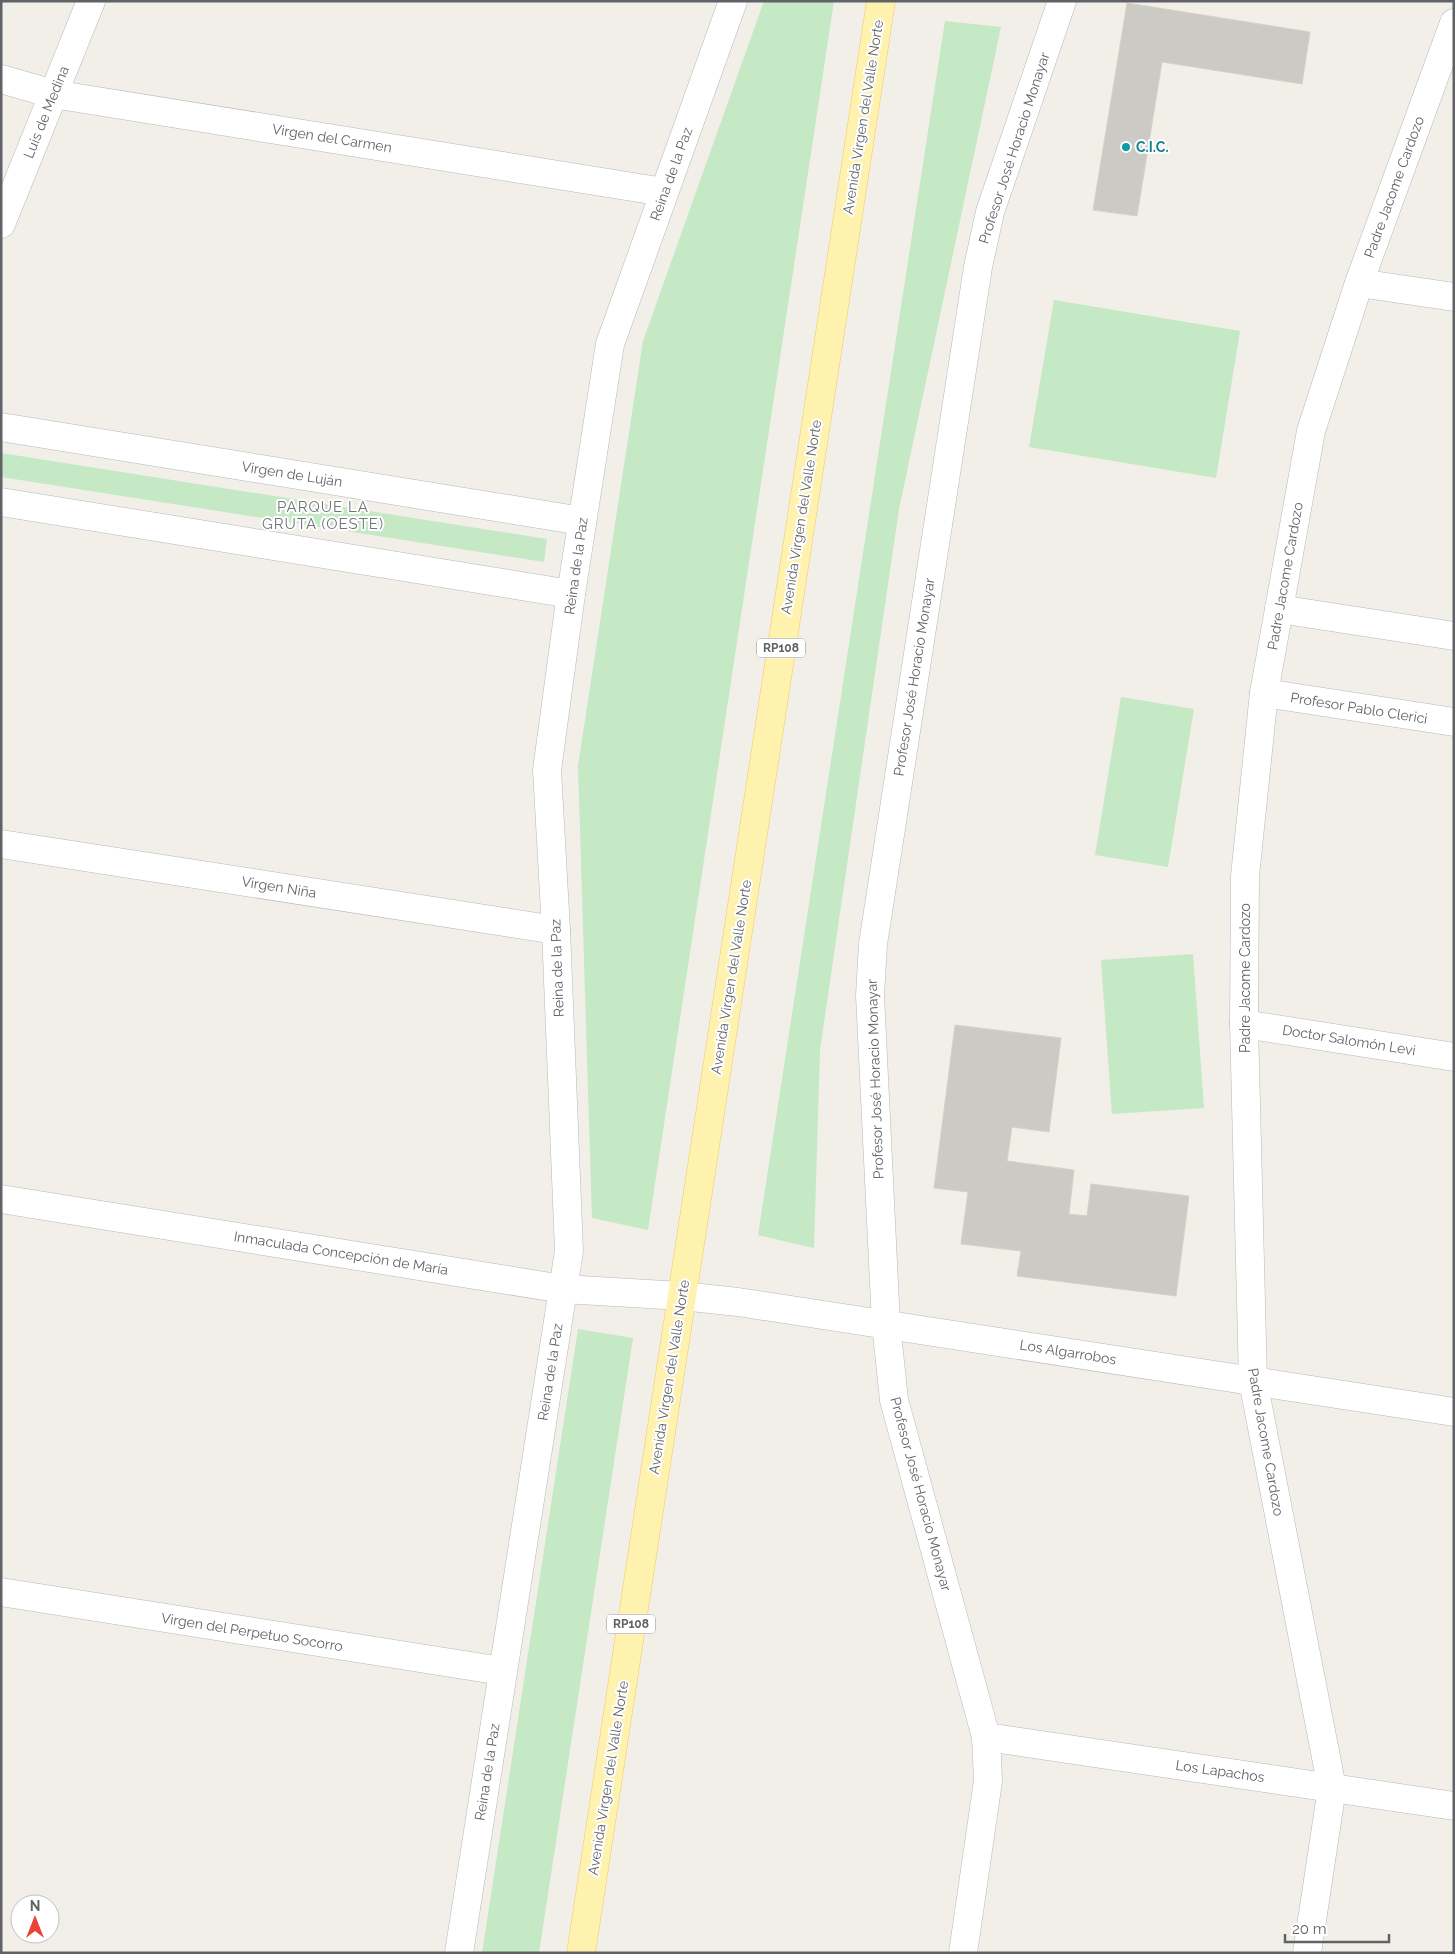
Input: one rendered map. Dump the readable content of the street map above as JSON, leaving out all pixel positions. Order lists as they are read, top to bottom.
{
  "streets": {
    "main road": ["Avenida Virgen del Valle Norte", "RP108"],
    "street": [
      "Luis de Medina",
      "Virgen del Carmen",
      "Profesor José Horacio Monayar",
      "Reina de la Paz",
      "Padre Jacome Cardozo",
      "Virgen de Luján",
      "Profesor Pablo Clerici",
      "Virgen Niña",
      "Doctor Salomón Levi",
      "Inmaculada Concepción de María",
      "Los Algarrobos",
      "Virgen del Perpetuo Socorro",
      "Los Lapachos"
    ]
  },
  "crossings": [
    ["Luis de Medina", "Virgen del Carmen"],
    ["Avenida Virgen del Valle Norte", "Inmaculada Concepción de María"],
    ["Avenida Virgen del Valle Norte", "Los Algarrobos"],
    ["Virgen del Carmen", "Reina de la Paz"],
    ["Profesor José Horacio Monayar", "Los Algarrobos"],
    ["Profesor José Horacio Monayar", "Los Lapachos"],
    ["Reina de la Paz", "Virgen de Luján"],
    ["Reina de la Paz", "Virgen Niña"],
    ["Reina de la Paz", "Inmaculada Concepción de María"],
    ["Reina de la Paz", "Virgen del Perpetuo Socorro"],
    ["Padre Jacome Cardozo", "Profesor Pablo Clerici"],
    ["Padre Jacome Cardozo", "Doctor Salomón Levi"],
    ["Padre Jacome Cardozo", "Los Algarrobos"],
    ["Padre Jacome Cardozo", "Los Lapachos"],
    ["Inmaculada Concepción de María", "Los Algarrobos"]
  ],
  "districts": ["PARQUE LA GRUTA (OESTE)"],
  "places": ["C.I.C."],
  "scale_bar": "20 m",
  "north": "top"
}
